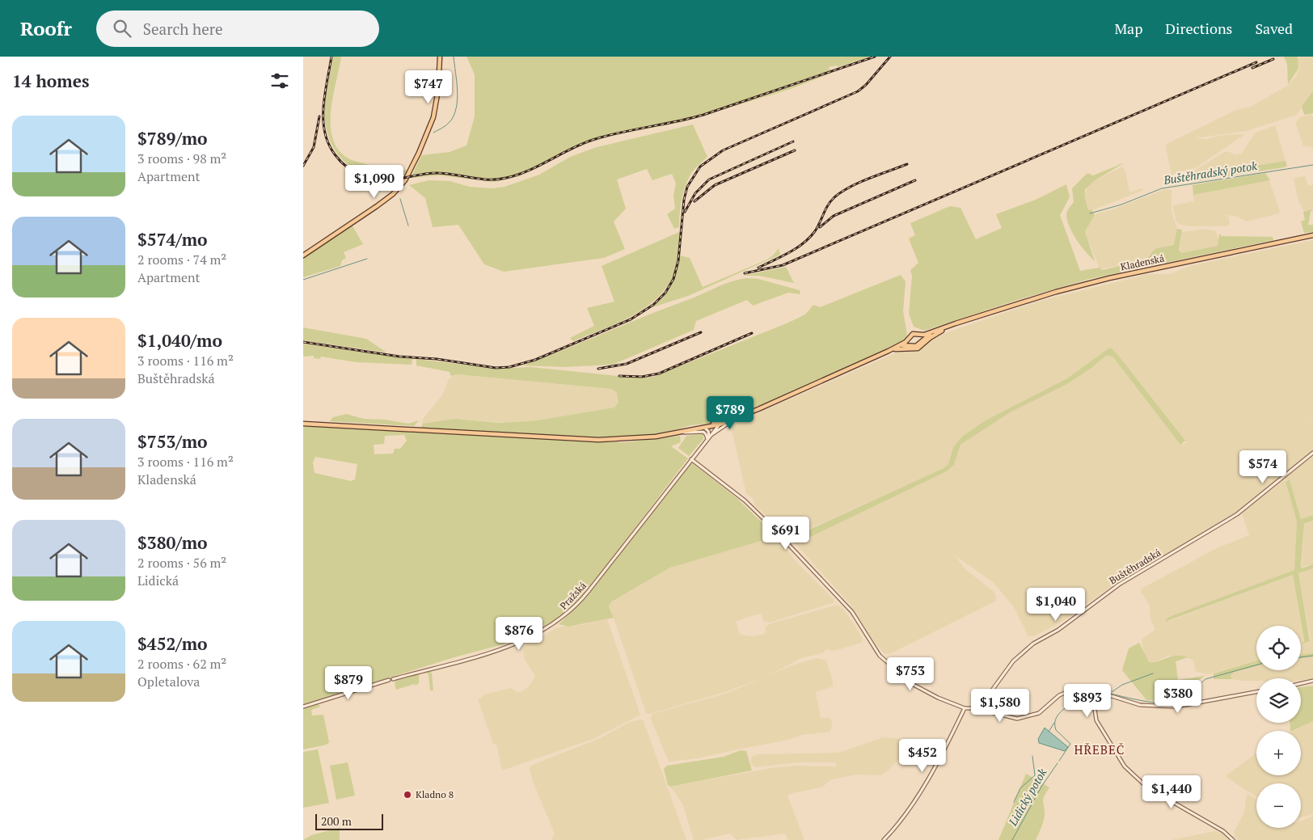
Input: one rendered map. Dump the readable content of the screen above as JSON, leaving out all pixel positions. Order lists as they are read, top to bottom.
{
  "streets": {
    "main road": ["Kladenská"],
    "street": ["Buštěhradská", "Pražská"]
  },
  "districts": ["HŘEBEČ"],
  "water": ["Buštěhradský potok", "Lidický potok"],
  "places": ["Kladno 8"],
  "scale_bar": "200 m",
  "page": {
    "header": "Roofr",
    "search": "Search here",
    "nav": ["Map", "Directions", "Saved"],
    "heading": "14 homes",
    "price": [
      "$747",
      "$1,090",
      "$789",
      "$574",
      "$691",
      "$1,040",
      "$876",
      "$753",
      "$879",
      "$380",
      "$893",
      "$1,580",
      "$452",
      "$1,440"
    ],
    "list": [
      {
        "name": "$789/mo",
        "note": "3 rooms · 98 m² · Apartment"
      },
      {
        "name": "$574/mo",
        "note": "2 rooms · 74 m² · Apartment"
      },
      {
        "name": "$1,040/mo",
        "note": "3 rooms · 116 m² · Buštěhradská"
      },
      {
        "name": "$753/mo",
        "note": "3 rooms · 116 m² · Kladenská"
      },
      {
        "name": "$380/mo",
        "note": "2 rooms · 56 m² · Lidická"
      },
      {
        "name": "$452/mo",
        "note": "2 rooms · 62 m² · Opletalova"
      }
    ],
    "map_buttons": ["+", "−"],
    "scale": "200 m"
  }
}
